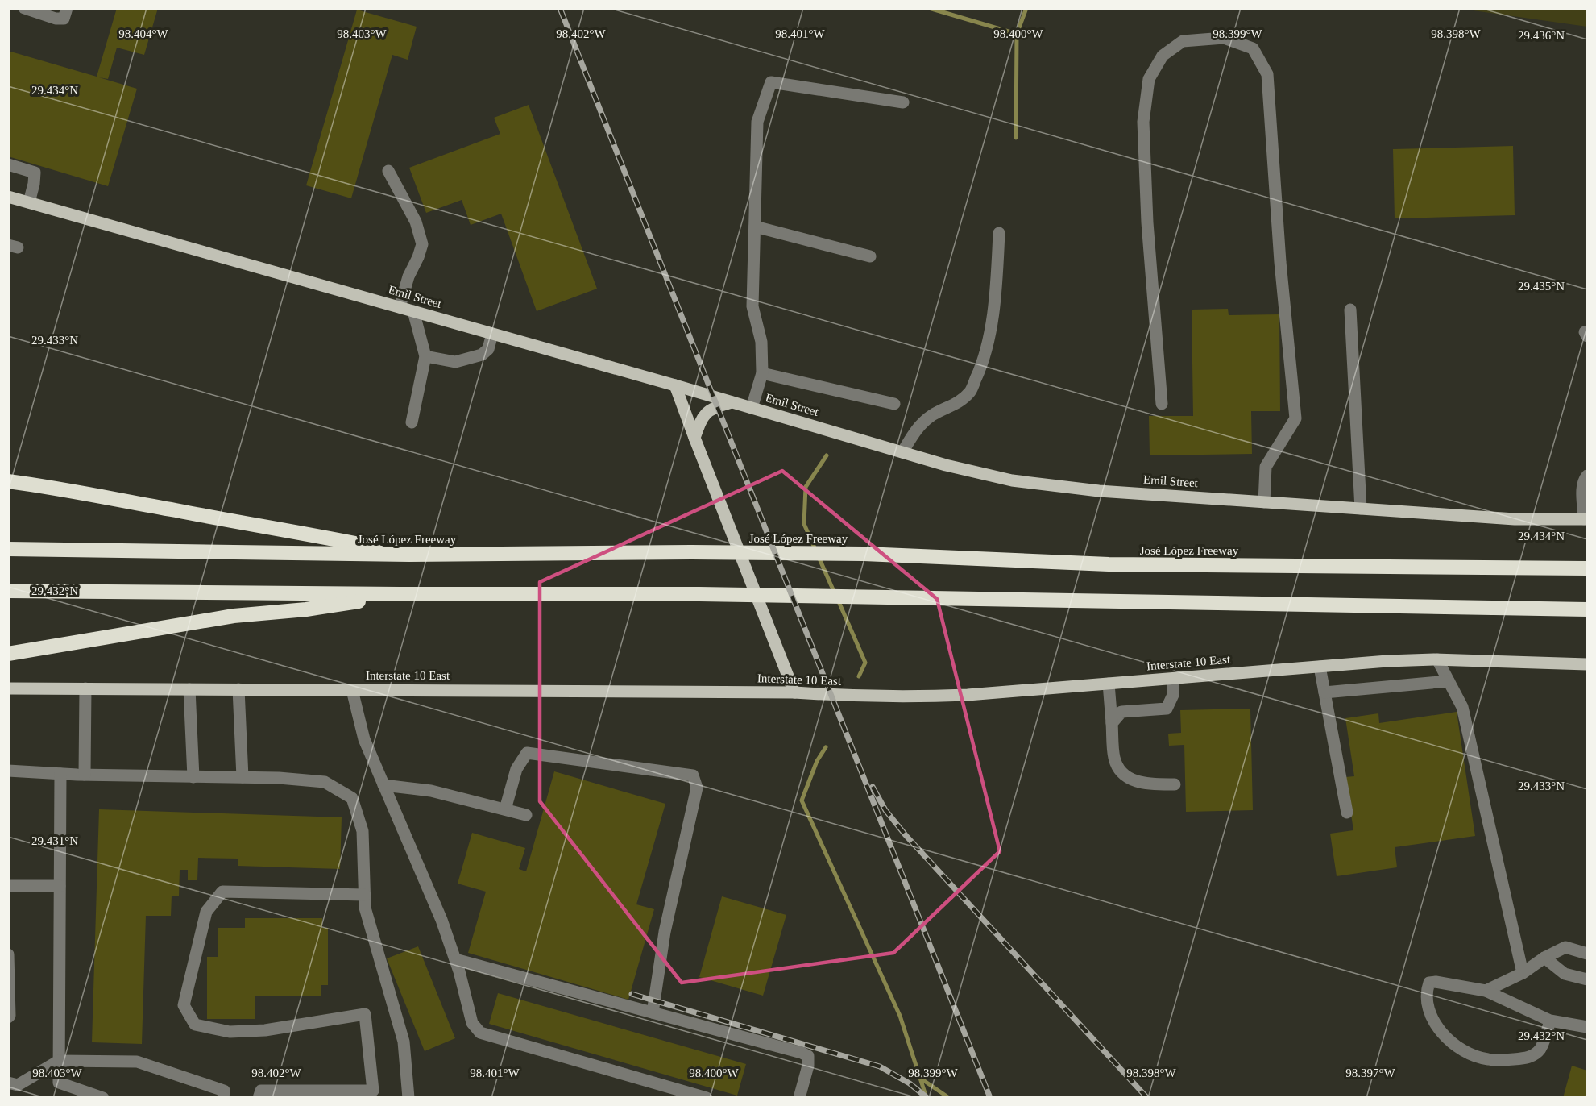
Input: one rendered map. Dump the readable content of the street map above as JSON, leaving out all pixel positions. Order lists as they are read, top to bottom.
{
  "streets": {
    "highway": ["José López Freeway"],
    "main road": ["Emil Street", "Interstate 10 East"]
  },
  "coordinates": [
    "98.404°W",
    "98.403°W",
    "98.402°W",
    "98.401°W",
    "98.400°W",
    "98.399°W",
    "98.398°W",
    "29.436°N",
    "29.434°N",
    "29.435°N",
    "29.433°N",
    "29.432°N",
    "29.431°N",
    "98.397°W"
  ]
}
